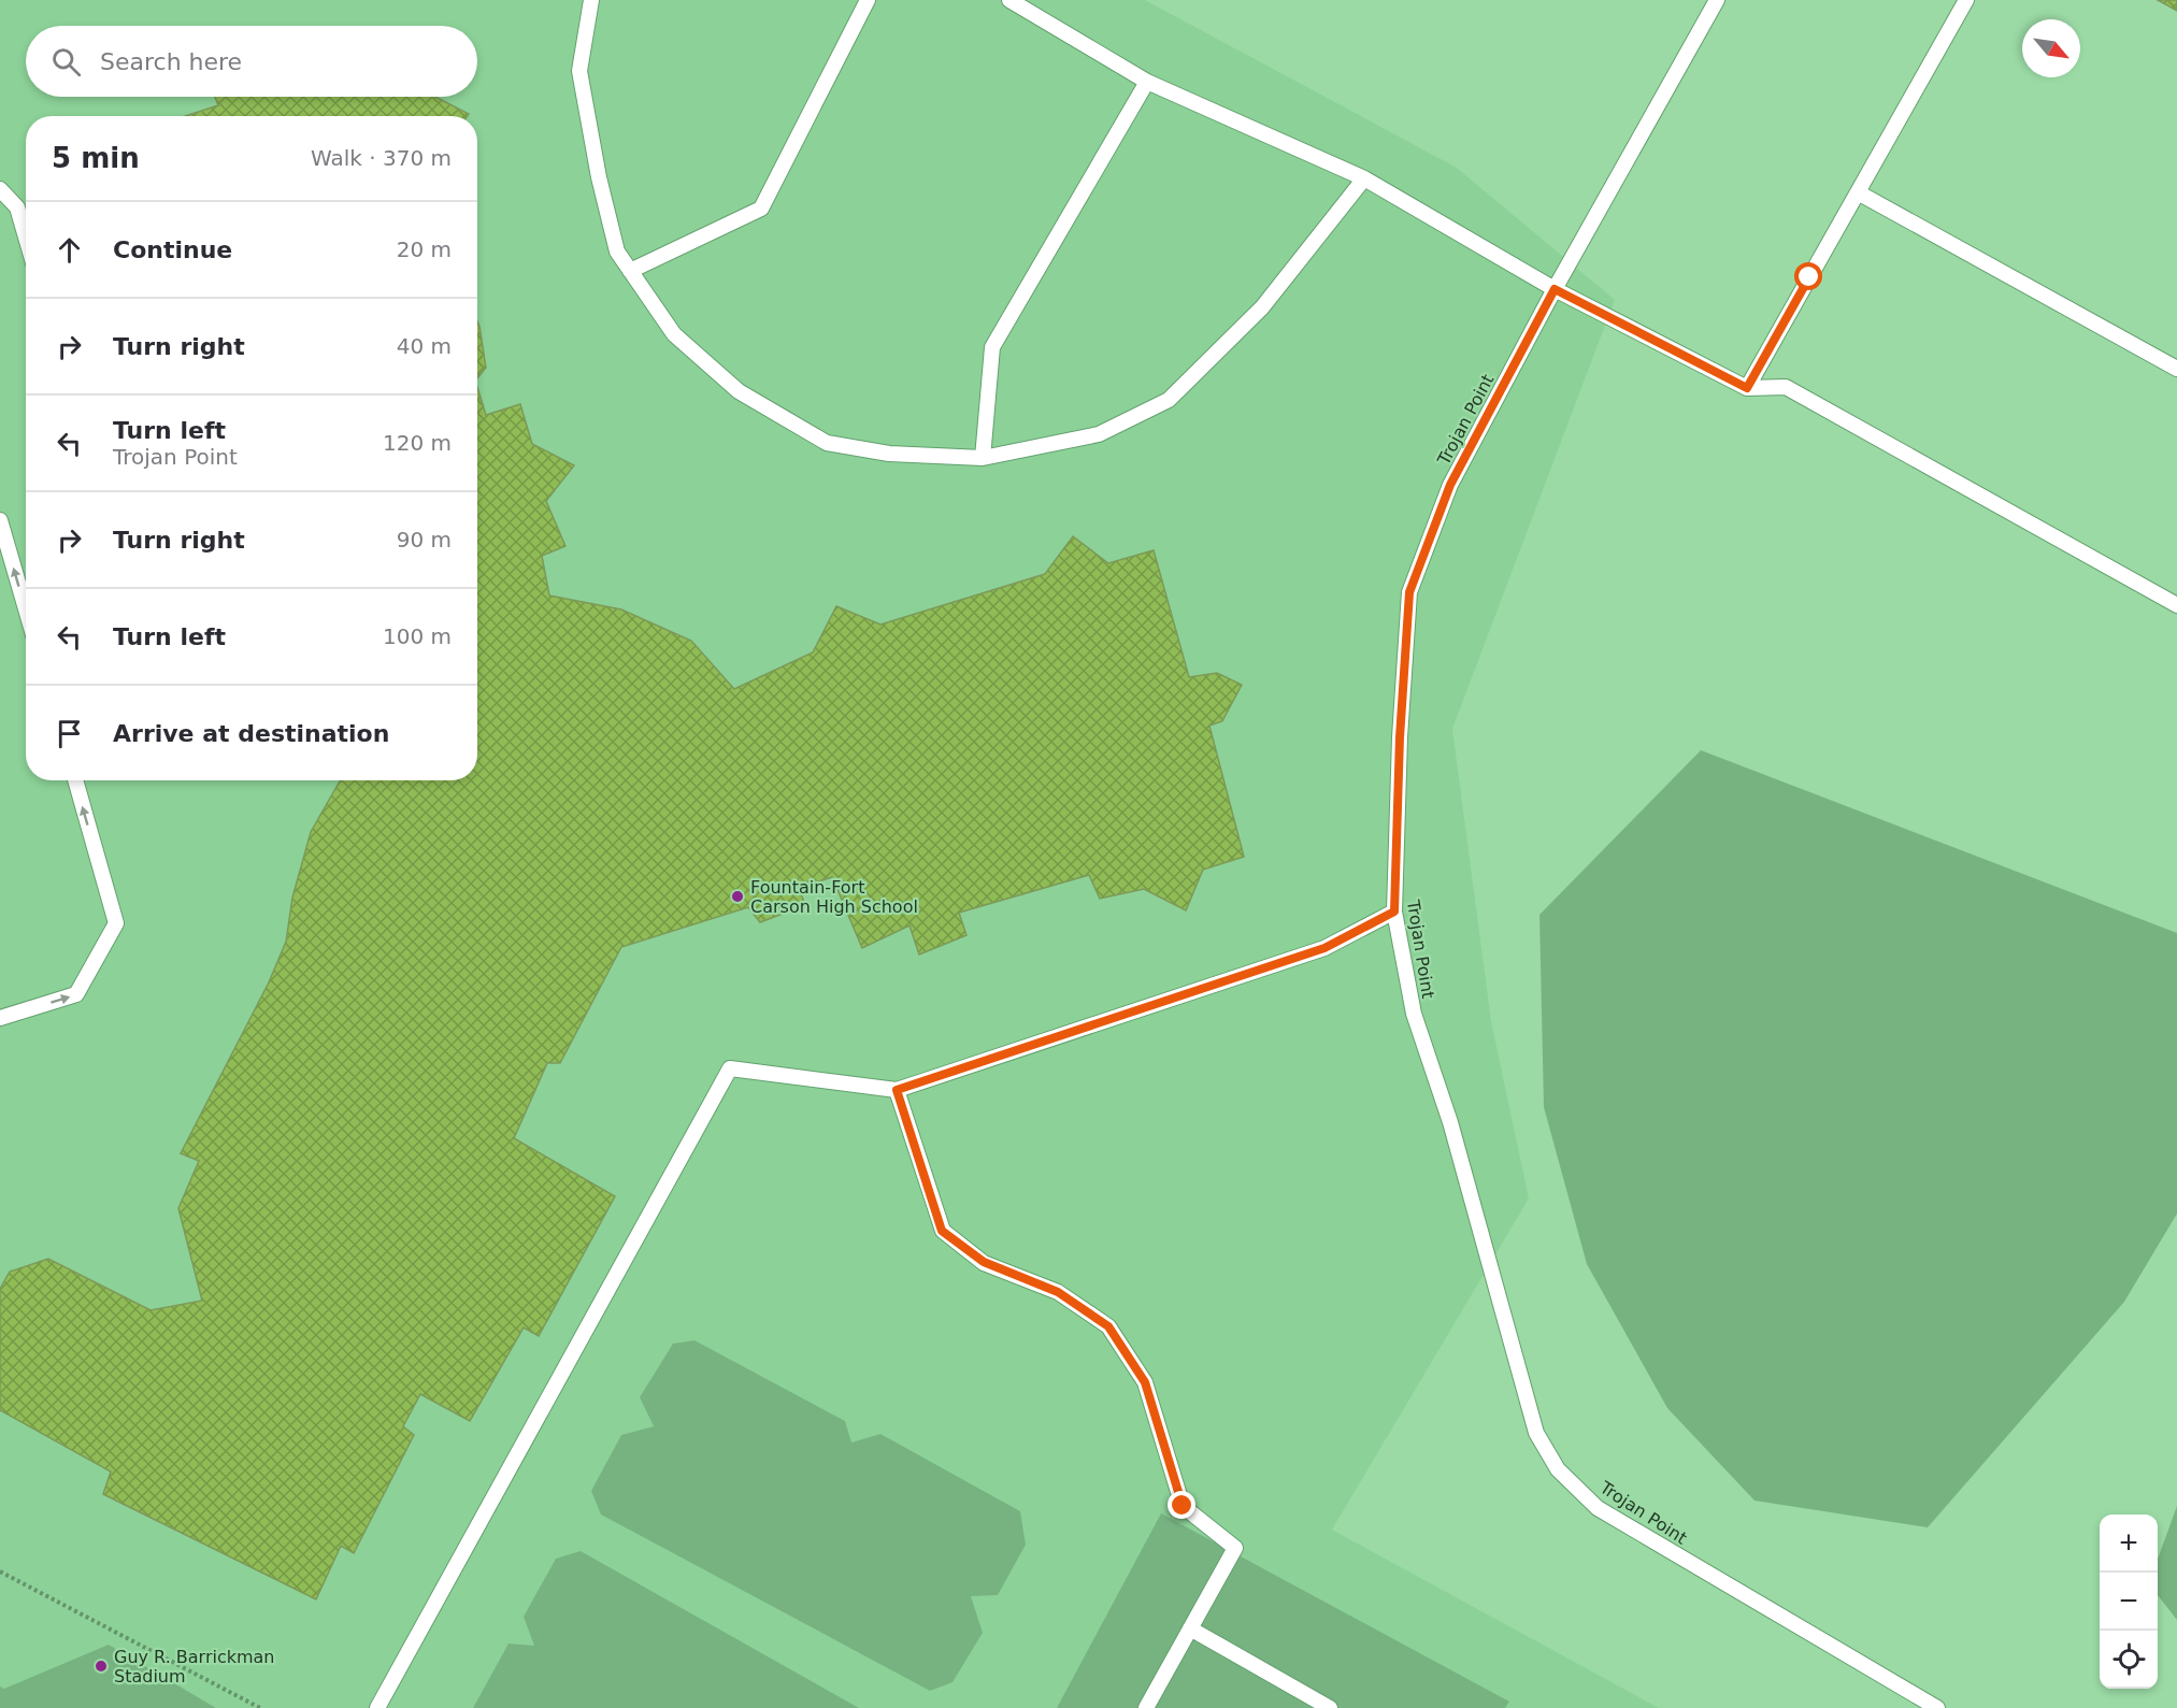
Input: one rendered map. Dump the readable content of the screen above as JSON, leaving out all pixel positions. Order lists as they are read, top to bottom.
{
  "streets": {
    "lane": ["Trojan Point"]
  },
  "places": ["Fountain-Fort Carson High School", "Guy R. Barrickman Stadium"],
  "north": "bottom right",
  "page": {
    "search": "Search here",
    "heading": ["5 min", "Walk · 370 m"],
    "list": [
      ["Continue", "20 m"],
      ["Turn right", "40 m"],
      ["Turn left", "Trojan Point", "120 m"],
      ["Turn right", "90 m"],
      ["Turn left", "100 m"],
      "Arrive at destination"
    ],
    "map_buttons": ["+", "−"]
  }
}
